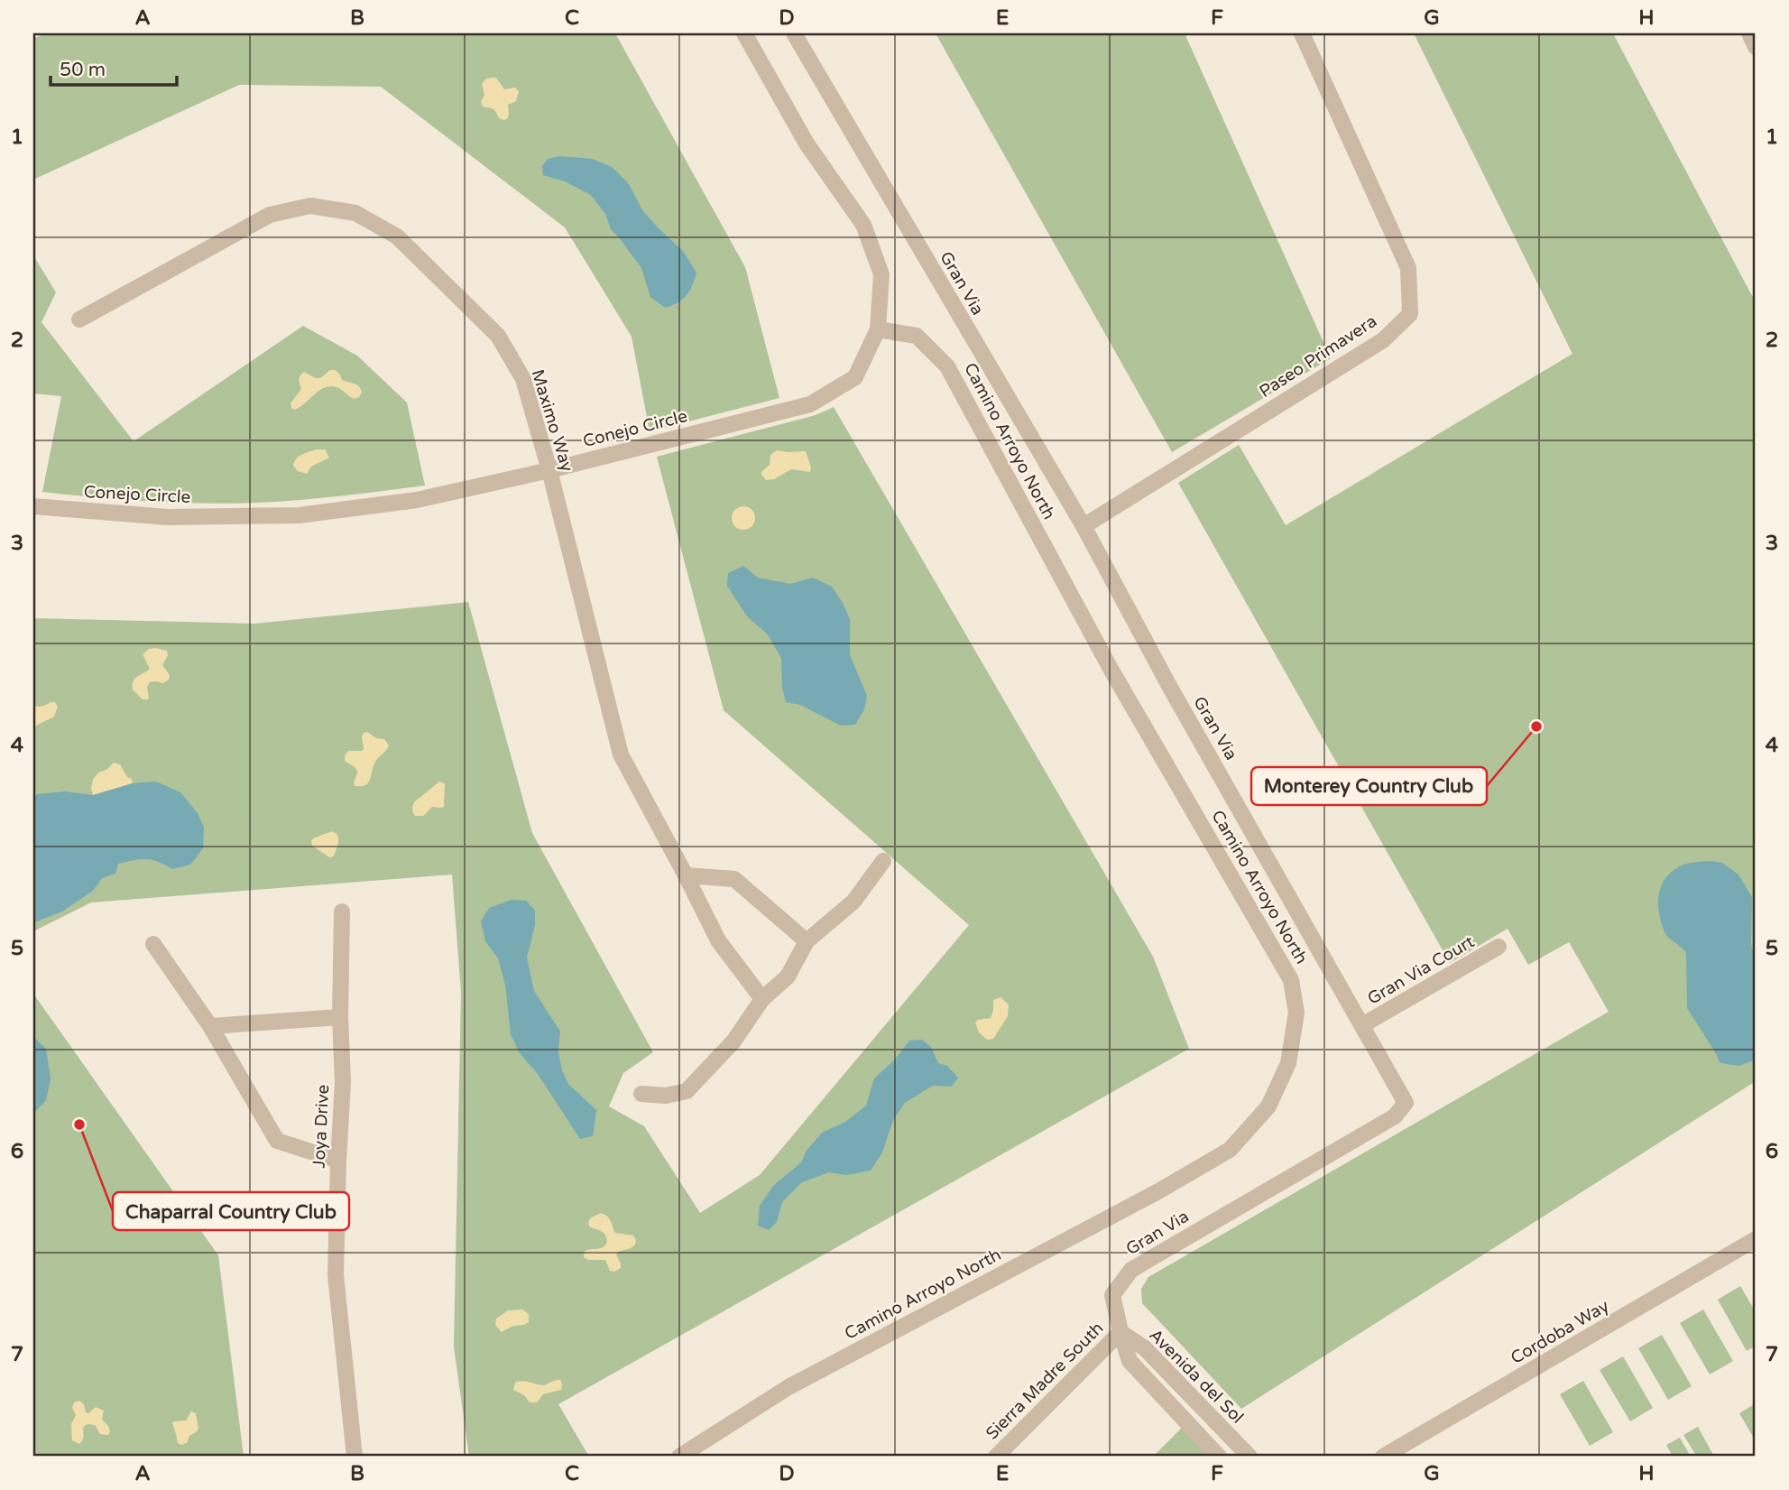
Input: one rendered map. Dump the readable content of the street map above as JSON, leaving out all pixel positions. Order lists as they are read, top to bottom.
{
  "streets": {
    "street": [
      "Gran Via",
      "Paseo Primavera",
      "Maximo Way",
      "Conejo Circle",
      "Camino Arroyo North",
      "Gran Via Court",
      "Joya Drive",
      "Cordoba Way",
      "Avenida del Sol",
      "Sierra Madre South"
    ]
  },
  "crossings": [
    ["Gran Via", "Paseo Primavera"],
    ["Gran Via", "Gran Via Court"],
    ["Gran Via", "Avenida del Sol"],
    ["Gran Via", "Sierra Madre South"],
    ["Maximo Way", "Conejo Circle"],
    ["Conejo Circle", "Camino Arroyo North"],
    ["Avenida del Sol", "Sierra Madre South"]
  ],
  "places": ["Monterey Country Club", "Chaparral Country Club"],
  "scale_bar": "50 m",
  "grid": {
    "columns": [
      "A",
      "B",
      "C",
      "D",
      "E",
      "F",
      "G",
      "H"
    ],
    "rows": [
      "1",
      "2",
      "3",
      "4",
      "5",
      "6",
      "7"
    ]
  }
}
